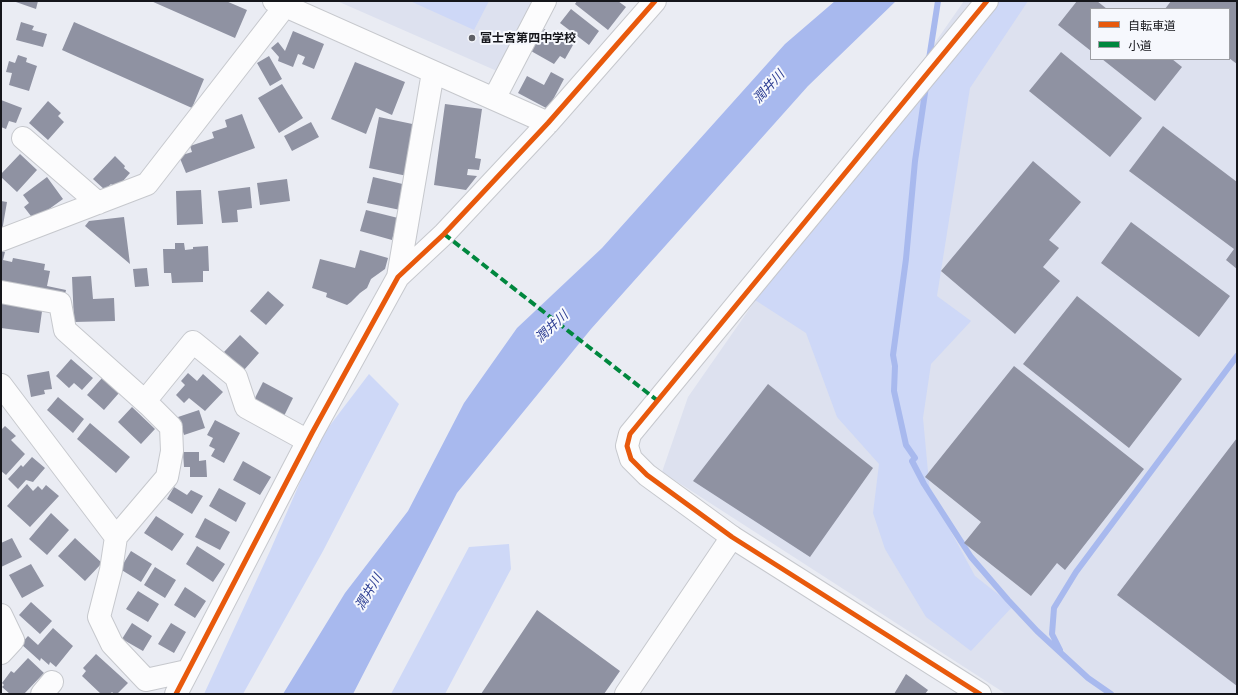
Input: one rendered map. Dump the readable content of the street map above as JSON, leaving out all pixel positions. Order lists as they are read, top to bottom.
{
  "water": ["潤井川"],
  "places": ["富士宮第四中学校"],
  "legend": ["自転車道", "小道"]
}
